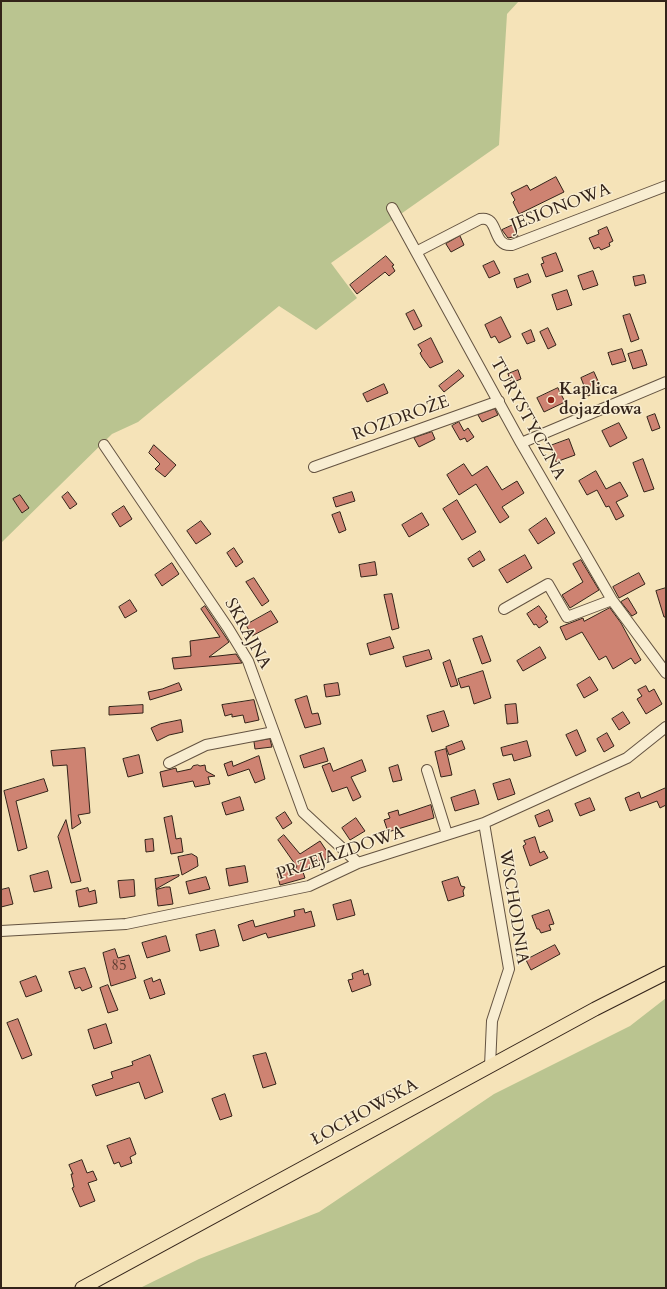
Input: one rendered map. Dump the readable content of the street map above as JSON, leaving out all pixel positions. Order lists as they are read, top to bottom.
{
  "streets": {
    "main road": ["ŁOCHOWSKA"],
    "street": [
      "JESIONOWA",
      "ROZDROŻE",
      "TURYSTYCZNA",
      "SKRAJNA",
      "PRZEJAZDOWA",
      "WSCHODNIA"
    ]
  },
  "crossings": [
    ["JESIONOWA", "TURYSTYCZNA"],
    ["ROZDROŻE", "TURYSTYCZNA"],
    ["SKRAJNA", "PRZEJAZDOWA"],
    ["PRZEJAZDOWA", "WSCHODNIA"],
    ["WSCHODNIA", "ŁOCHOWSKA"]
  ],
  "places": ["Kaplica dojazdowa"],
  "house_numbers": ["85"]
}
